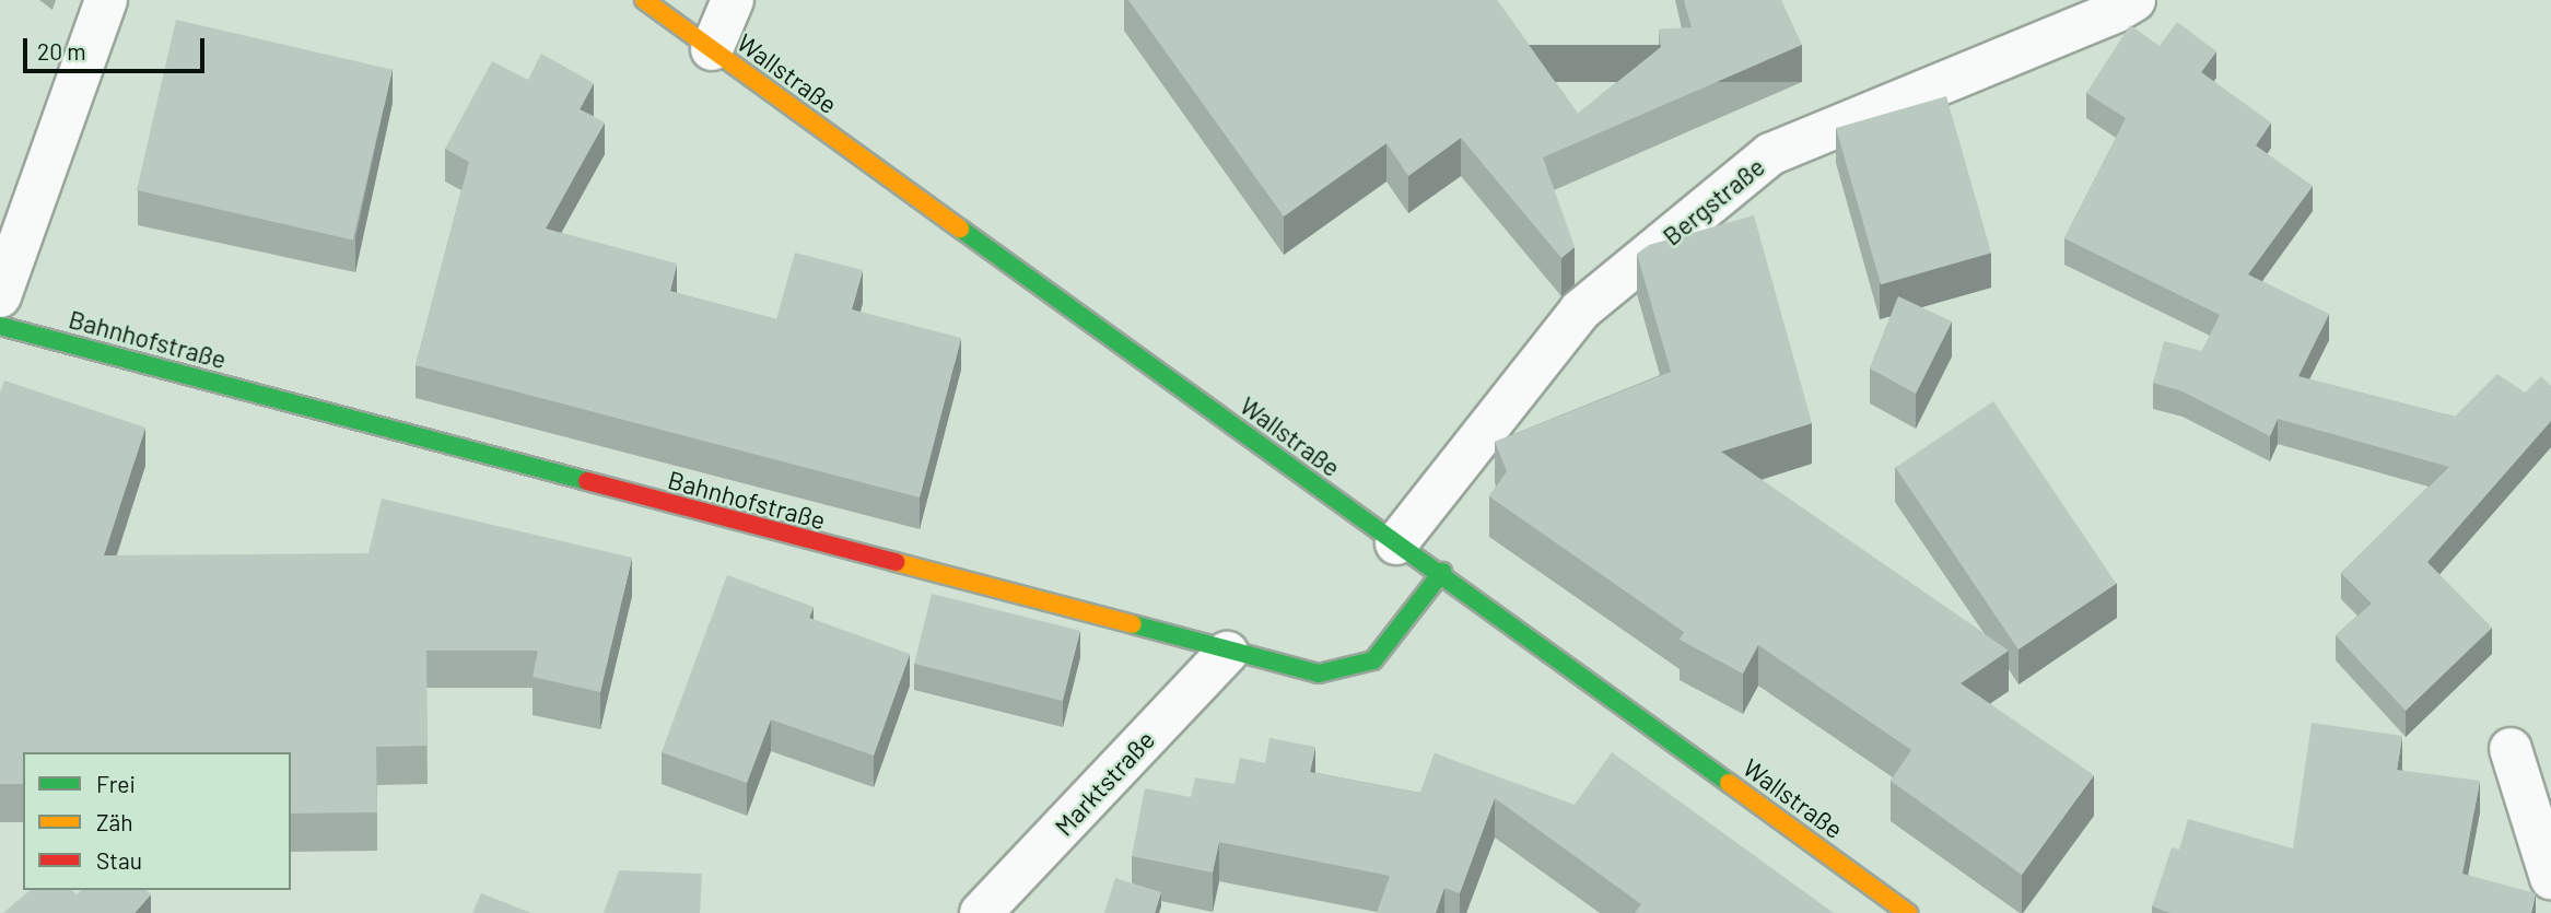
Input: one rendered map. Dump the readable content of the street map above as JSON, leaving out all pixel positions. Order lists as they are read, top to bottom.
{
  "streets": {
    "street": [
      "Wallstraße",
      "Bergstraße",
      "Bahnhofstraße",
      "Marktstraße"
    ]
  },
  "crossings": [
    ["Wallstraße", "Bergstraße"],
    ["Wallstraße", "Bahnhofstraße"],
    ["Bahnhofstraße", "Marktstraße"]
  ],
  "legend": ["Frei", "Zäh", "Stau"],
  "scale_bar": "20 m"
}
